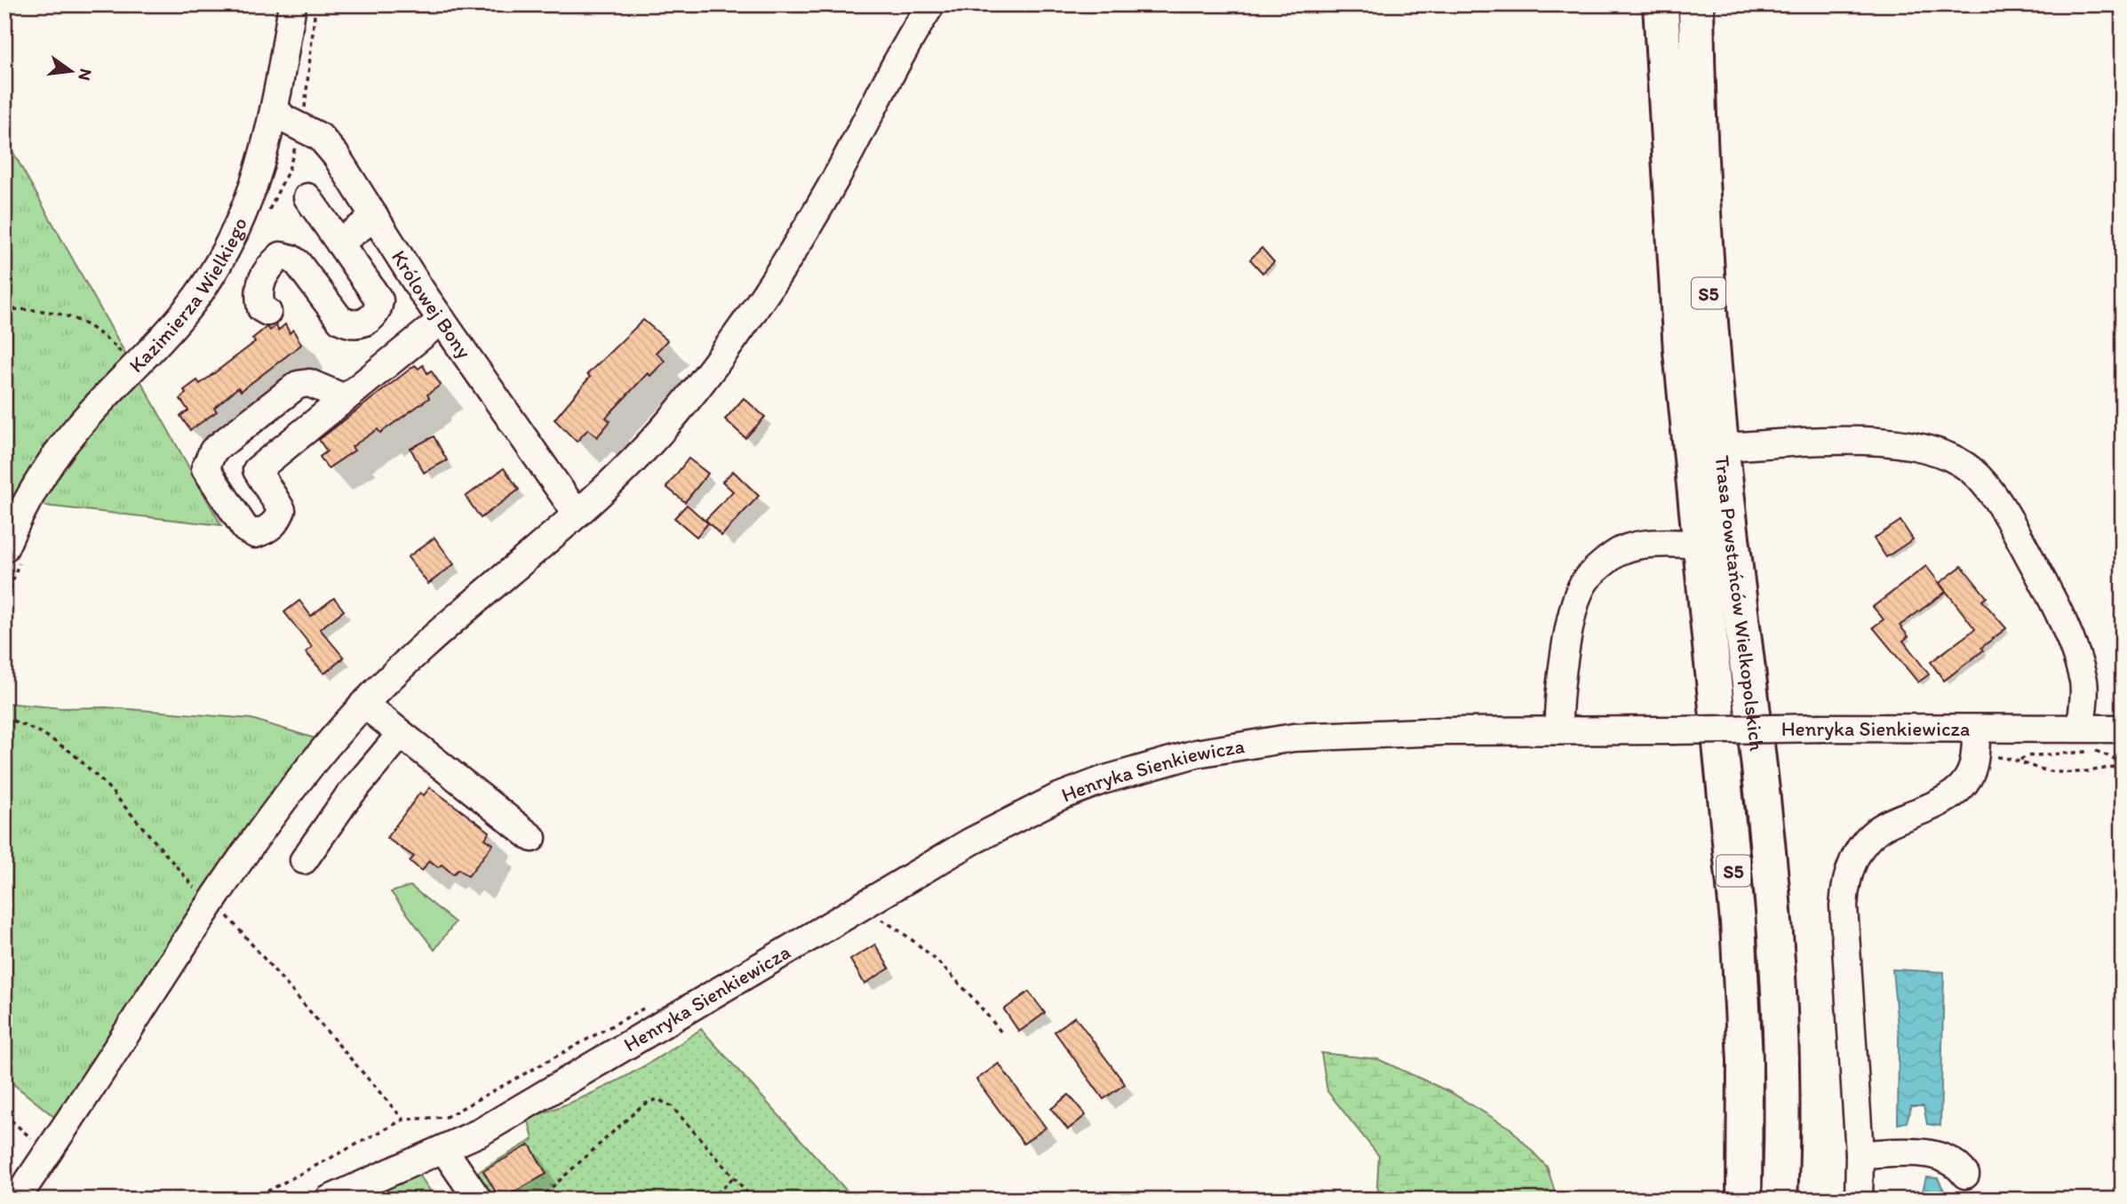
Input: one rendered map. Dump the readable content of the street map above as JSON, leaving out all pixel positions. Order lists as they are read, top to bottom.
{
  "streets": {
    "highway": ["S5", "Trasa Powstańców Wielkopolskich"],
    "street": ["Kazimierza Wielkiego", "Królowej Bony", "Henryka Sienkiewicza"]
  },
  "crossings": [
    ["Kazimierza Wielkiego", "Królowej Bony"]
  ],
  "north": "right"
}
